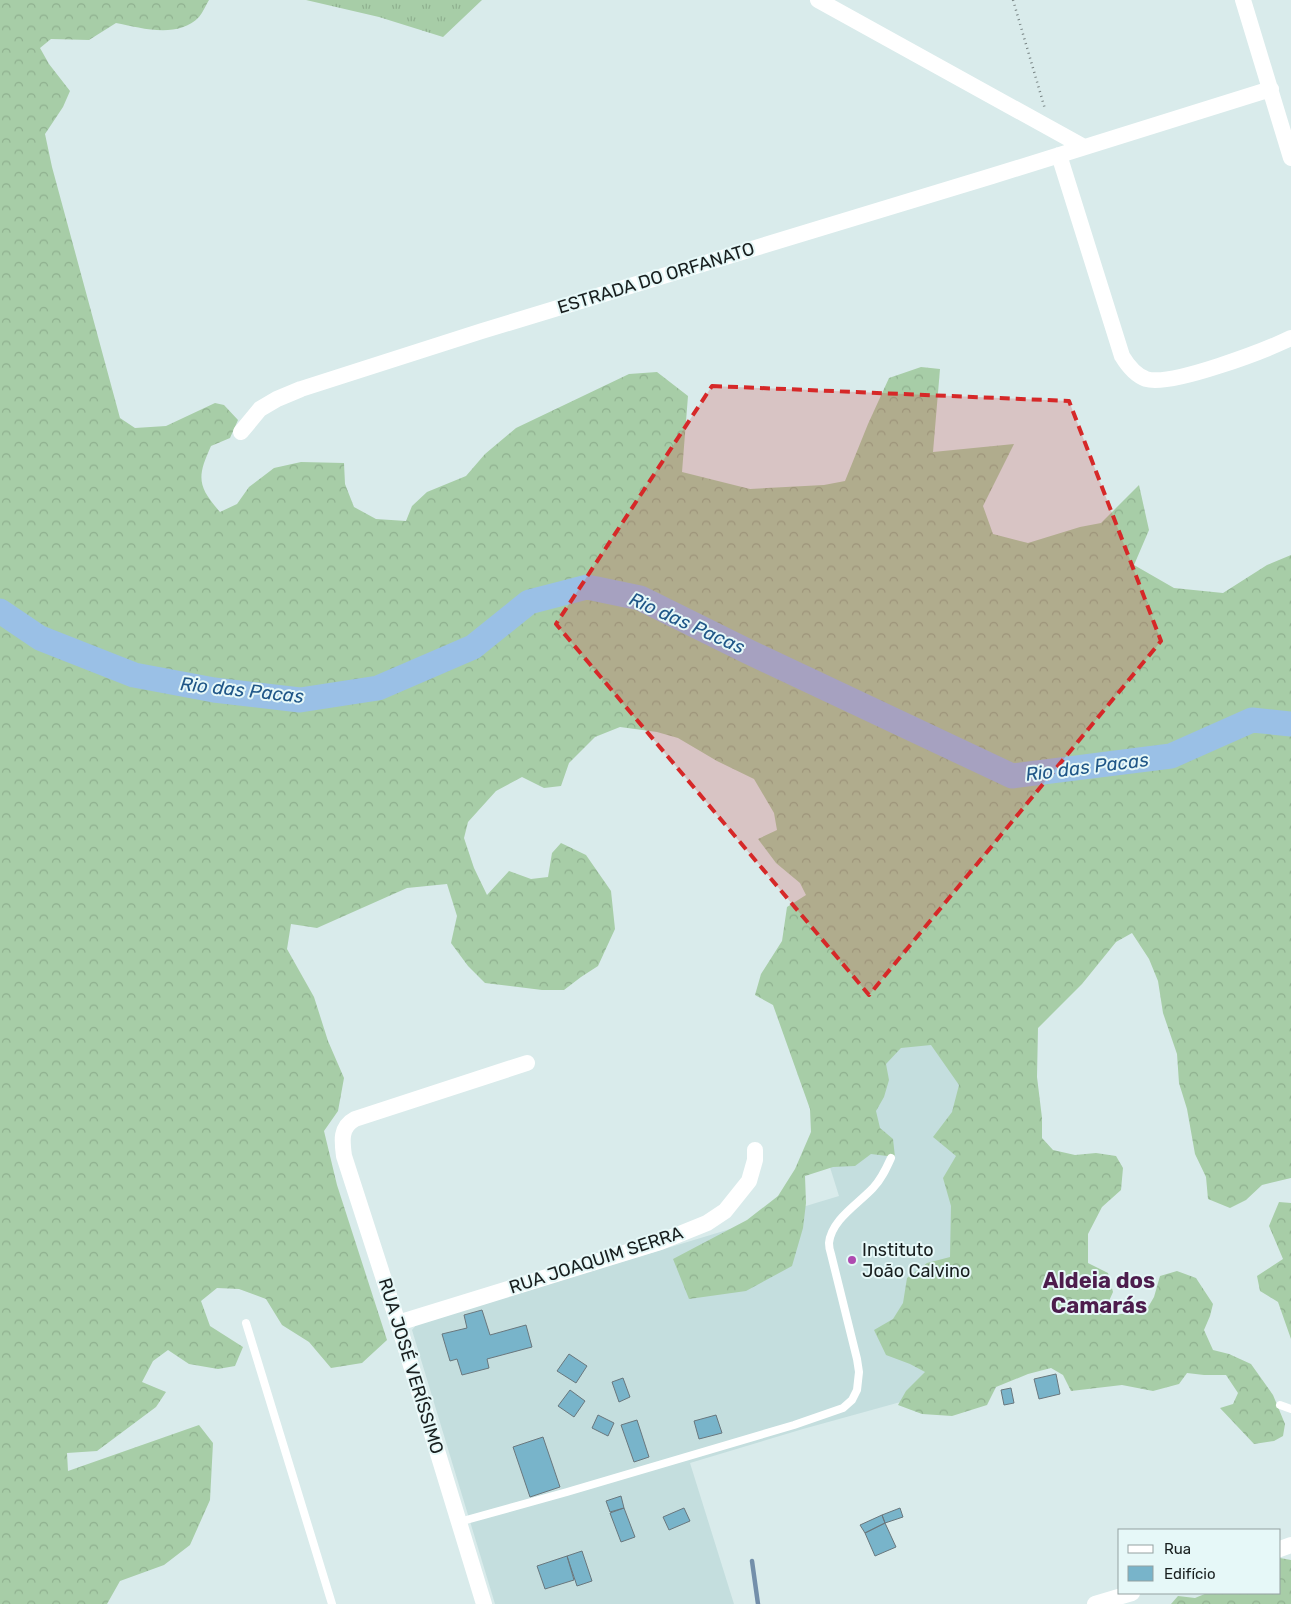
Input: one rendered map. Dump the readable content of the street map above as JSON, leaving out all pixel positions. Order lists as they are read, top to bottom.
{
  "streets": {
    "street": ["ESTRADA DO ORFANATO", "RUA JOAQUIM SERRA", "RUA JOSÉ VERÍSSIMO"]
  },
  "crossings": [
    ["RUA JOAQUIM SERRA", "RUA JOSÉ VERÍSSIMO"]
  ],
  "districts": ["Aldeia dos Camarás"],
  "water": ["Rio das Pacas"],
  "places": ["Instituto João Calvino"],
  "legend": ["Rua", "Edifício"]
}
